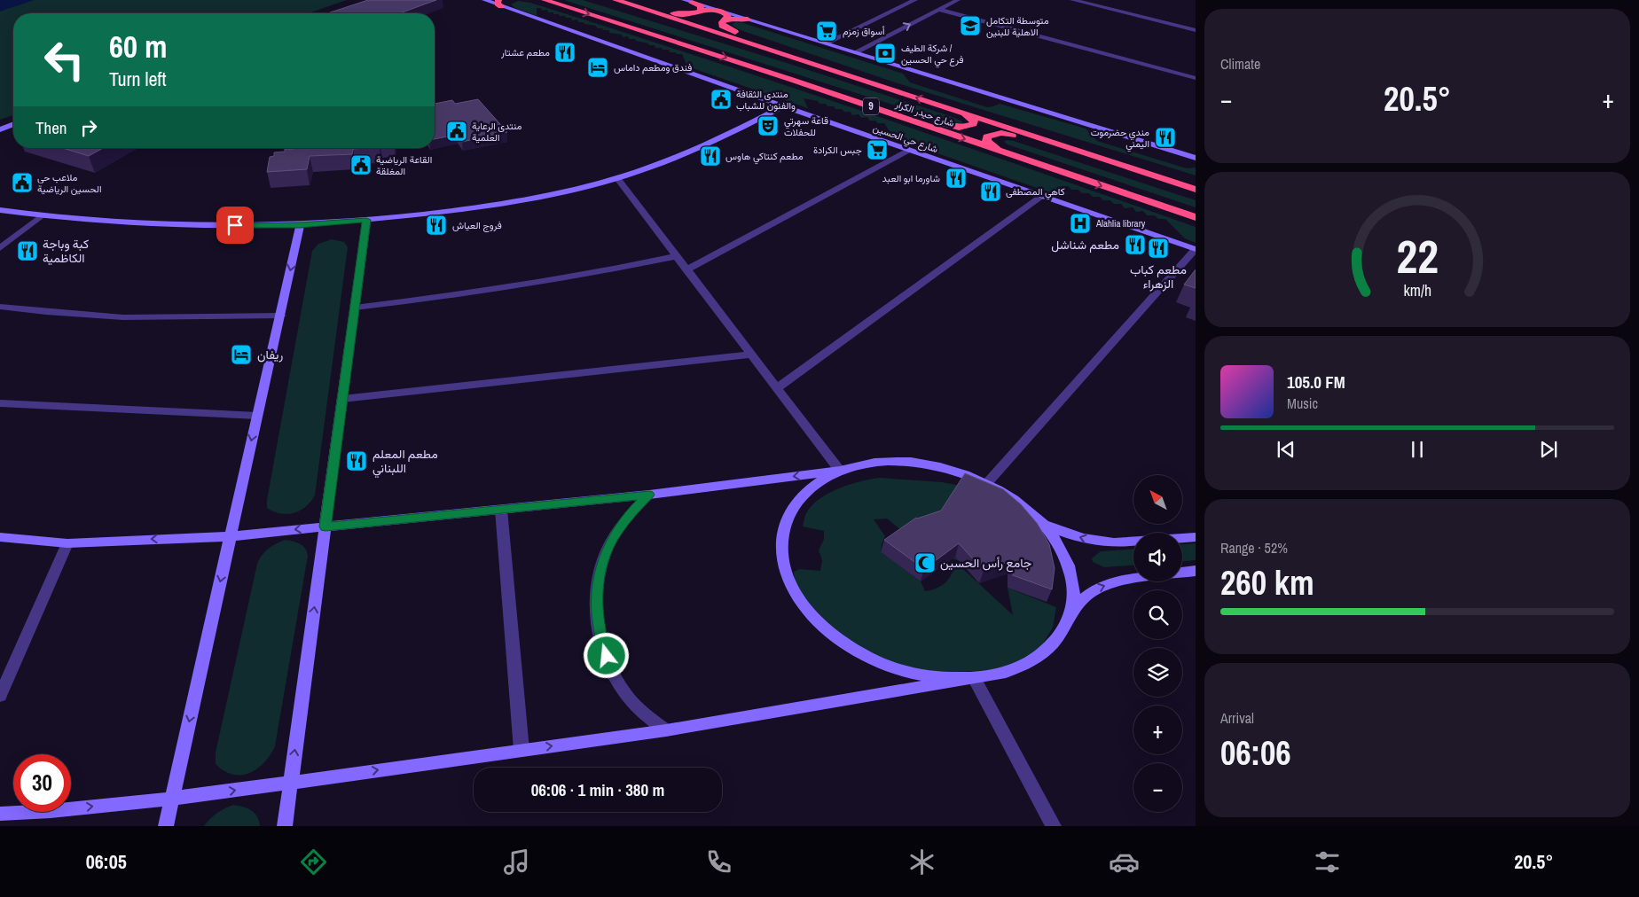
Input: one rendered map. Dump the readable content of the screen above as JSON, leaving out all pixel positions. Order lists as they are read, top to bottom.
{
  "streets": {
    "highway": ["9", "شارع حيدر الكرار"],
    "street": ["شارع حي الحسين"]
  },
  "places": {
    "school or university": ["متوسطة التكامل الاهلية للبنين"],
    "supermarket": ["أسواق زمزم", "جبس الكرادة"],
    "restaurant": [
      "مطعم عشتار",
      "مندي حضرموت اليمني",
      "مطعم كنتاكي هاوس",
      "شاورما ابو العبد",
      "كاهي المصطفى",
      "فروج العياش",
      "مطعم شناشل",
      "مطعم كباب الزهراء",
      "كبة وباجة الكاظمية",
      "مطعم المعلم اللبناني"
    ],
    "bank": ["شركة الطيف / فرع حي الحسين"],
    "hotel": ["فندق ومطعم داماس", "ريفان"],
    "public building": [
      "منتدى الثقافة والفنون للشباب",
      "منتدى الرعاية العلمية",
      "القاعة الرياضية المغلقة",
      "ملاعب حي الحسين الرياضية"
    ],
    "theatre": ["قاعة سهرتي للحفلات"],
    "hospital": ["Alahlia library"],
    "mosque": ["جامع رأس الحسين"]
  },
  "north": "top left",
  "page": {
    "tile": [
      "Climate",
      ["Range · 52%", "260 km"],
      ["Arrival", "06:06"]
    ],
    "turn": ["60 m", "Turn left"],
    "heat": ["−", "20.5°", "+"],
    "then": "Then",
    "song": ["105.0 FM", "Music"],
    "map_buttons": ["+", "−"],
    "limit": "30",
    "trip": "06:06 · 1 min · 380 m",
    "tabs": ["06:05", "20.5°"],
    "gauge": ["22", "km/h"]
  }
}
